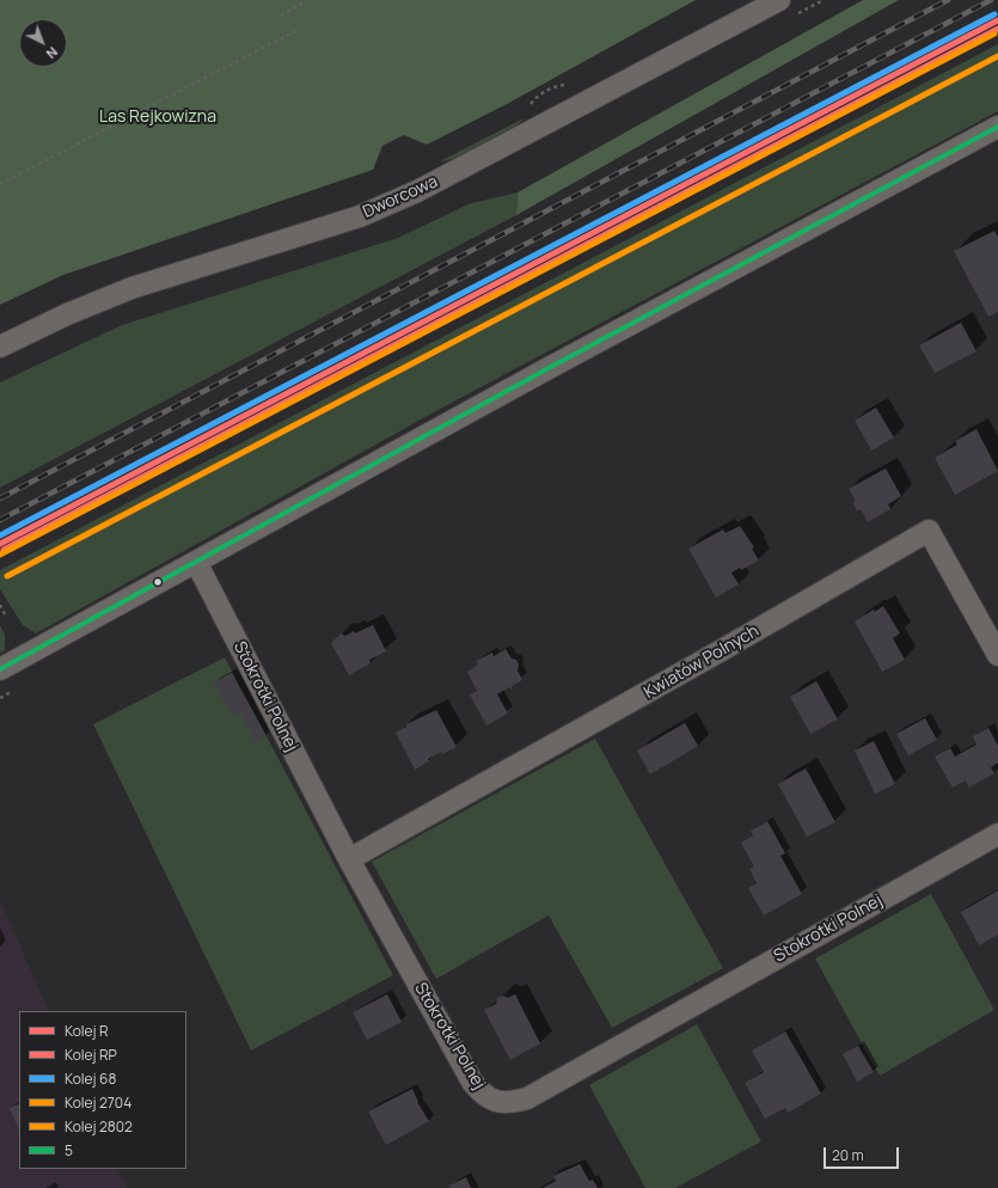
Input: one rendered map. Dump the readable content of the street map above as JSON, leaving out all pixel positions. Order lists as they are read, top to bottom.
{
  "streets": {
    "street": ["Dworcowa", "Kwiatów Polnych", "Stokrotki Polnej"]
  },
  "crossings": [
    ["Kwiatów Polnych", "Stokrotki Polnej"]
  ],
  "parks": ["Las Rejkowizna"],
  "lines": [
    "rail line 68",
    "rail line R",
    "rail line RP",
    "rail line 2704",
    "rail line 2802",
    "transit line 5"
  ],
  "legend": [
    "Kolej R",
    "Kolej RP",
    "Kolej 68",
    "Kolej 2704",
    "Kolej 2802",
    "5"
  ],
  "scale_bar": "20 m",
  "north": "bottom right"
}
